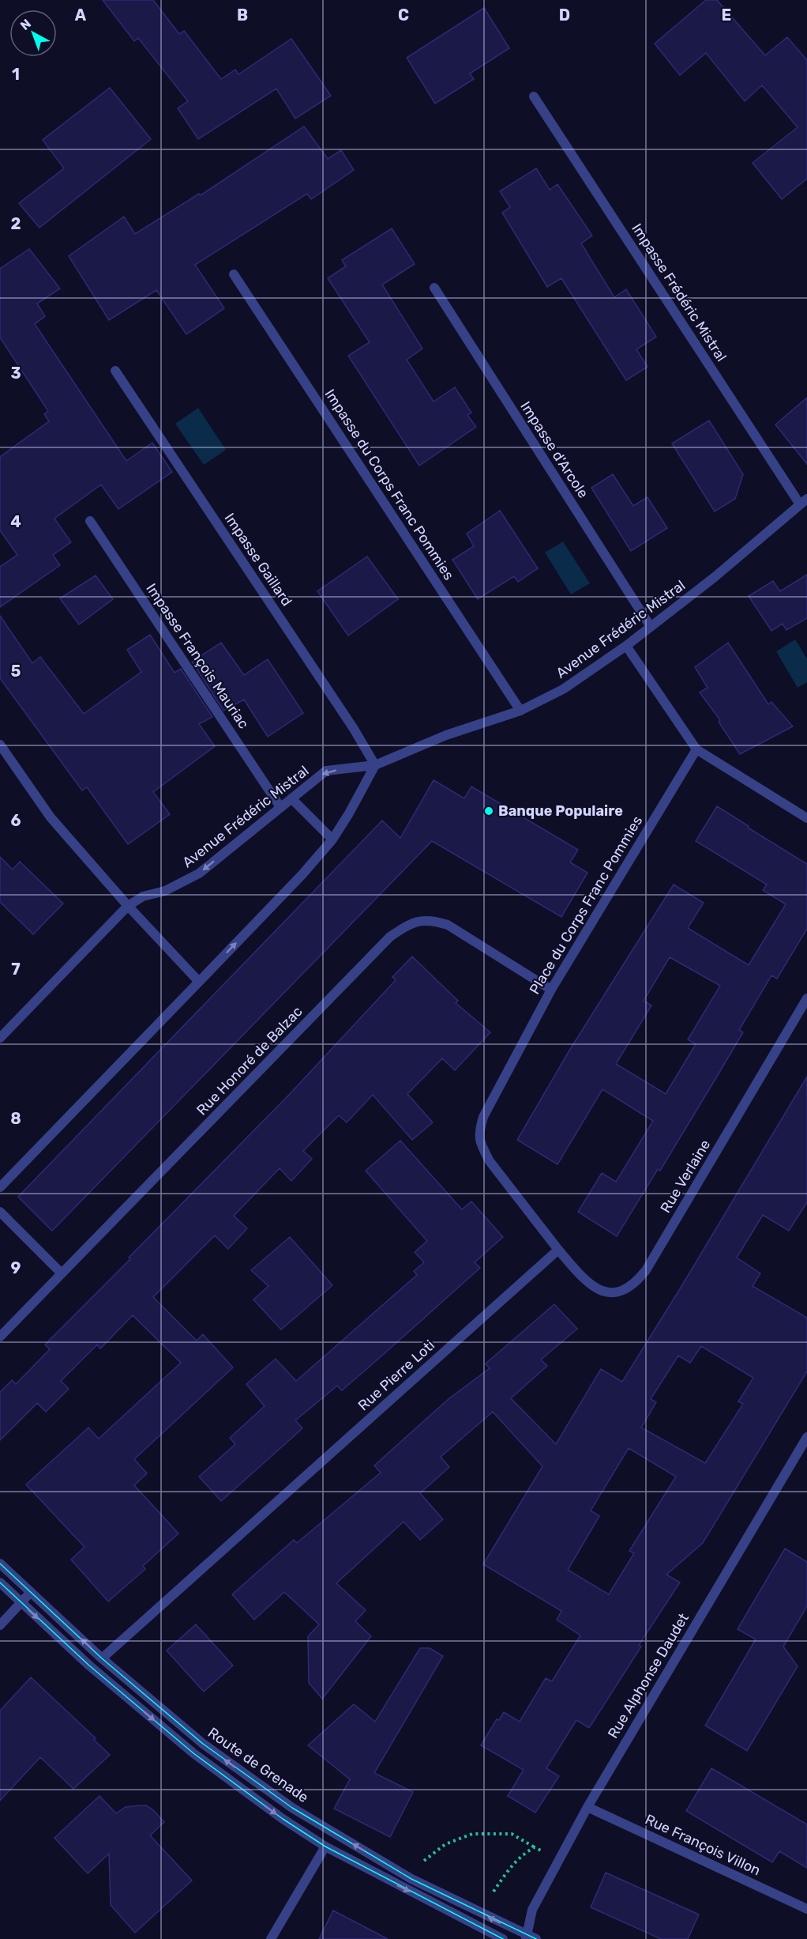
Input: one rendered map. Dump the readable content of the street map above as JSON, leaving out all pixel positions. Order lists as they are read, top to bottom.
{
  "streets": {
    "street": [
      "Impasse Frédéric Mistral",
      "Impasse d'Arcole",
      "Impasse du Corps Franc Pommies",
      "Impasse Gaillard",
      "Avenue Frédéric Mistral",
      "Impasse François Mauriac",
      "Place du Corps Franc Pommies",
      "Rue Honoré de Balzac",
      "Rue Verlaine",
      "Rue Pierre Loti",
      "Rue Alphonse Daudet",
      "Route de Grenade",
      "Rue François Villon"
    ]
  },
  "crossings": [
    ["Impasse Frédéric Mistral", "Avenue Frédéric Mistral"],
    ["Impasse d'Arcole", "Avenue Frédéric Mistral"],
    ["Impasse du Corps Franc Pommies", "Avenue Frédéric Mistral"],
    ["Impasse Gaillard", "Avenue Frédéric Mistral"],
    ["Avenue Frédéric Mistral", "Impasse François Mauriac"],
    ["Place du Corps Franc Pommies", "Rue Honoré de Balzac"],
    ["Place du Corps Franc Pommies", "Rue Verlaine"],
    ["Place du Corps Franc Pommies", "Rue Pierre Loti"],
    ["Rue Verlaine", "Rue Pierre Loti"],
    ["Rue Pierre Loti", "Route de Grenade"],
    ["Rue Alphonse Daudet", "Route de Grenade"],
    ["Rue Alphonse Daudet", "Rue François Villon"]
  ],
  "places": ["Banque Populaire"],
  "north": "top left",
  "grid": {
    "columns": [
      "A",
      "B",
      "C",
      "D",
      "E"
    ],
    "rows": [
      "1",
      "2",
      "3",
      "4",
      "5",
      "6",
      "7",
      "8",
      "9"
    ]
  }
}
